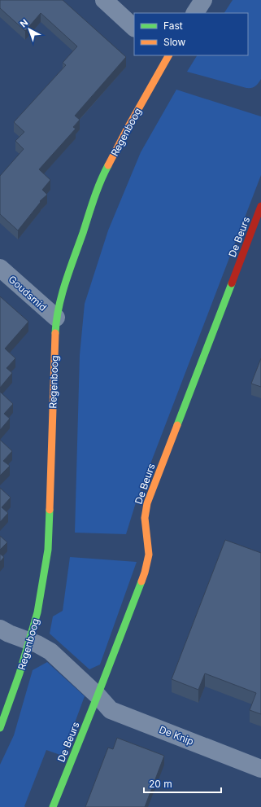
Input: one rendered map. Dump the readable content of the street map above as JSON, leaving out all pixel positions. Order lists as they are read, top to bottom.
{
  "streets": {
    "street": [
      "Regenboog",
      "De Beurs",
      "Goudsmid",
      "De Knip"
    ]
  },
  "crossings": [
    ["Regenboog", "Goudsmid"],
    ["Regenboog", "De Knip"],
    ["De Beurs", "De Knip"]
  ],
  "legend": ["Fast", "Slow"],
  "scale_bar": "20 m",
  "north": "top left"
}
